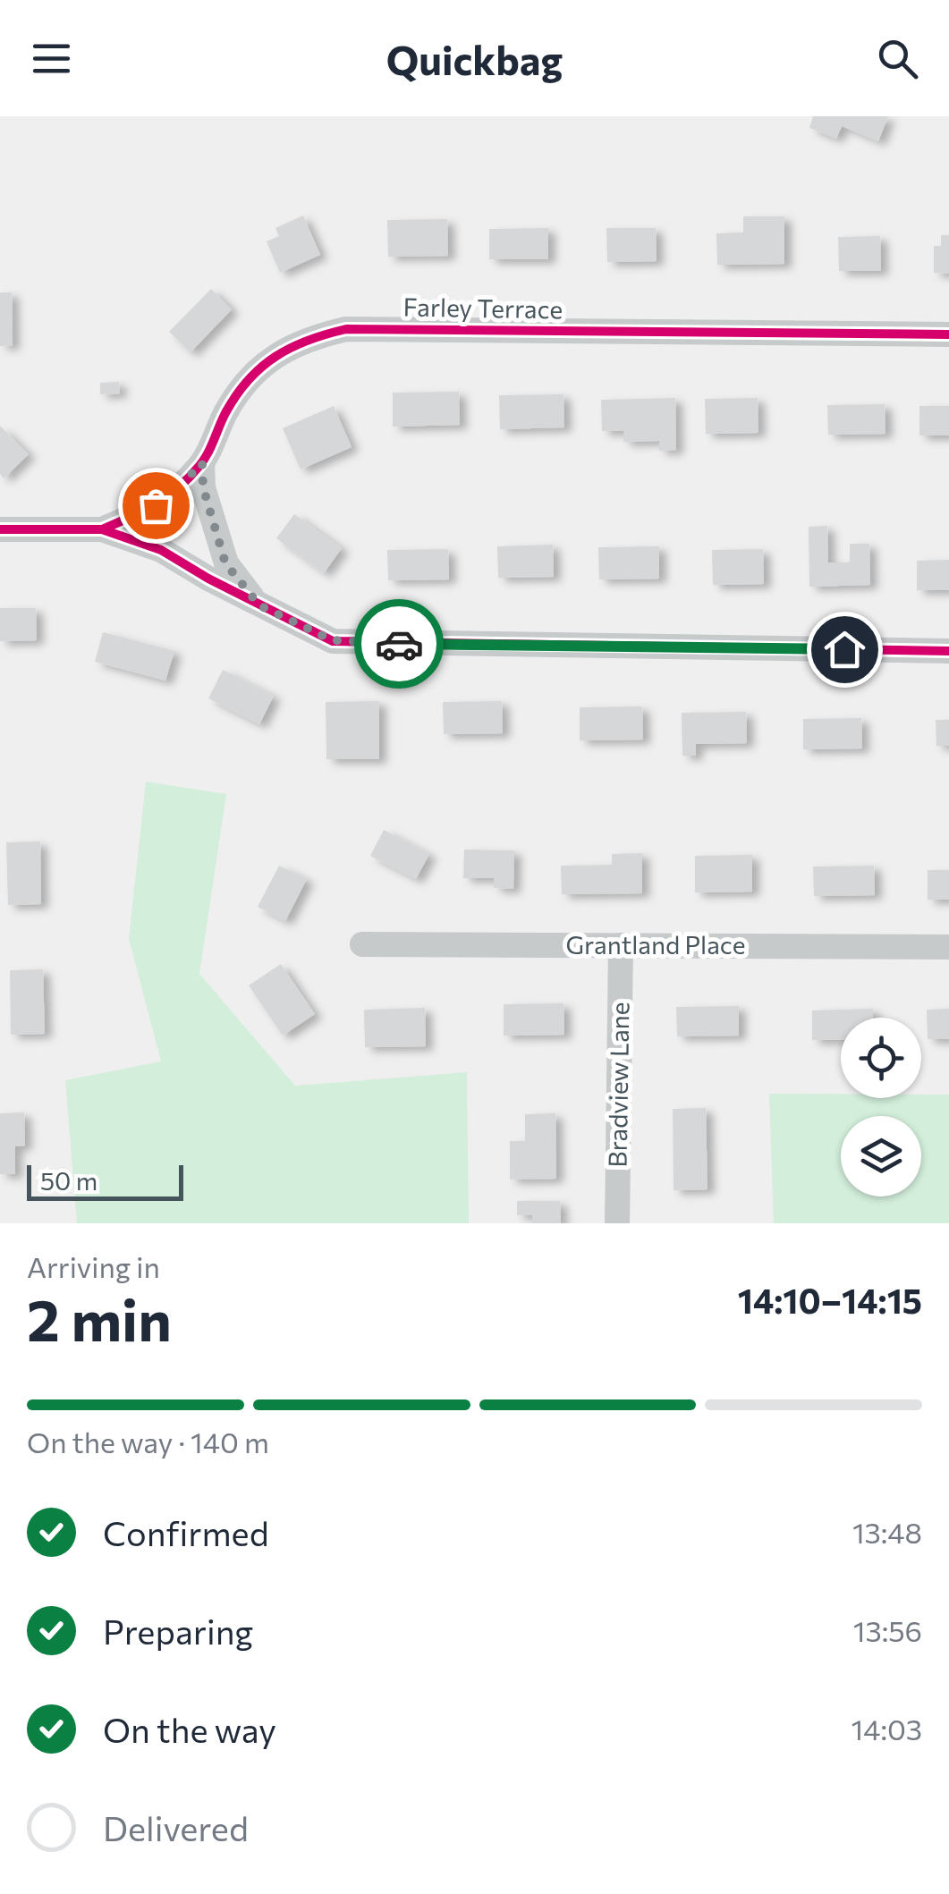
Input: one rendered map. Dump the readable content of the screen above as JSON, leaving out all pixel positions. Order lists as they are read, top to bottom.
{
  "streets": {
    "street": ["Farley Terrace", "Grantland Place", "Bradview Lane"]
  },
  "crossings": [
    ["Grantland Place", "Bradview Lane"]
  ],
  "scale_bar": "50 m",
  "page": {
    "header": "Quickbag",
    "scale": "50 m",
    "heading": ["2 min", "Arriving in", "14:10–14:15"],
    "bar": "On the way · 140 m",
    "list": [
      ["Confirmed", "13:48"],
      ["Preparing", "13:56"],
      ["On the way", "14:03"],
      "Delivered"
    ]
  }
}
